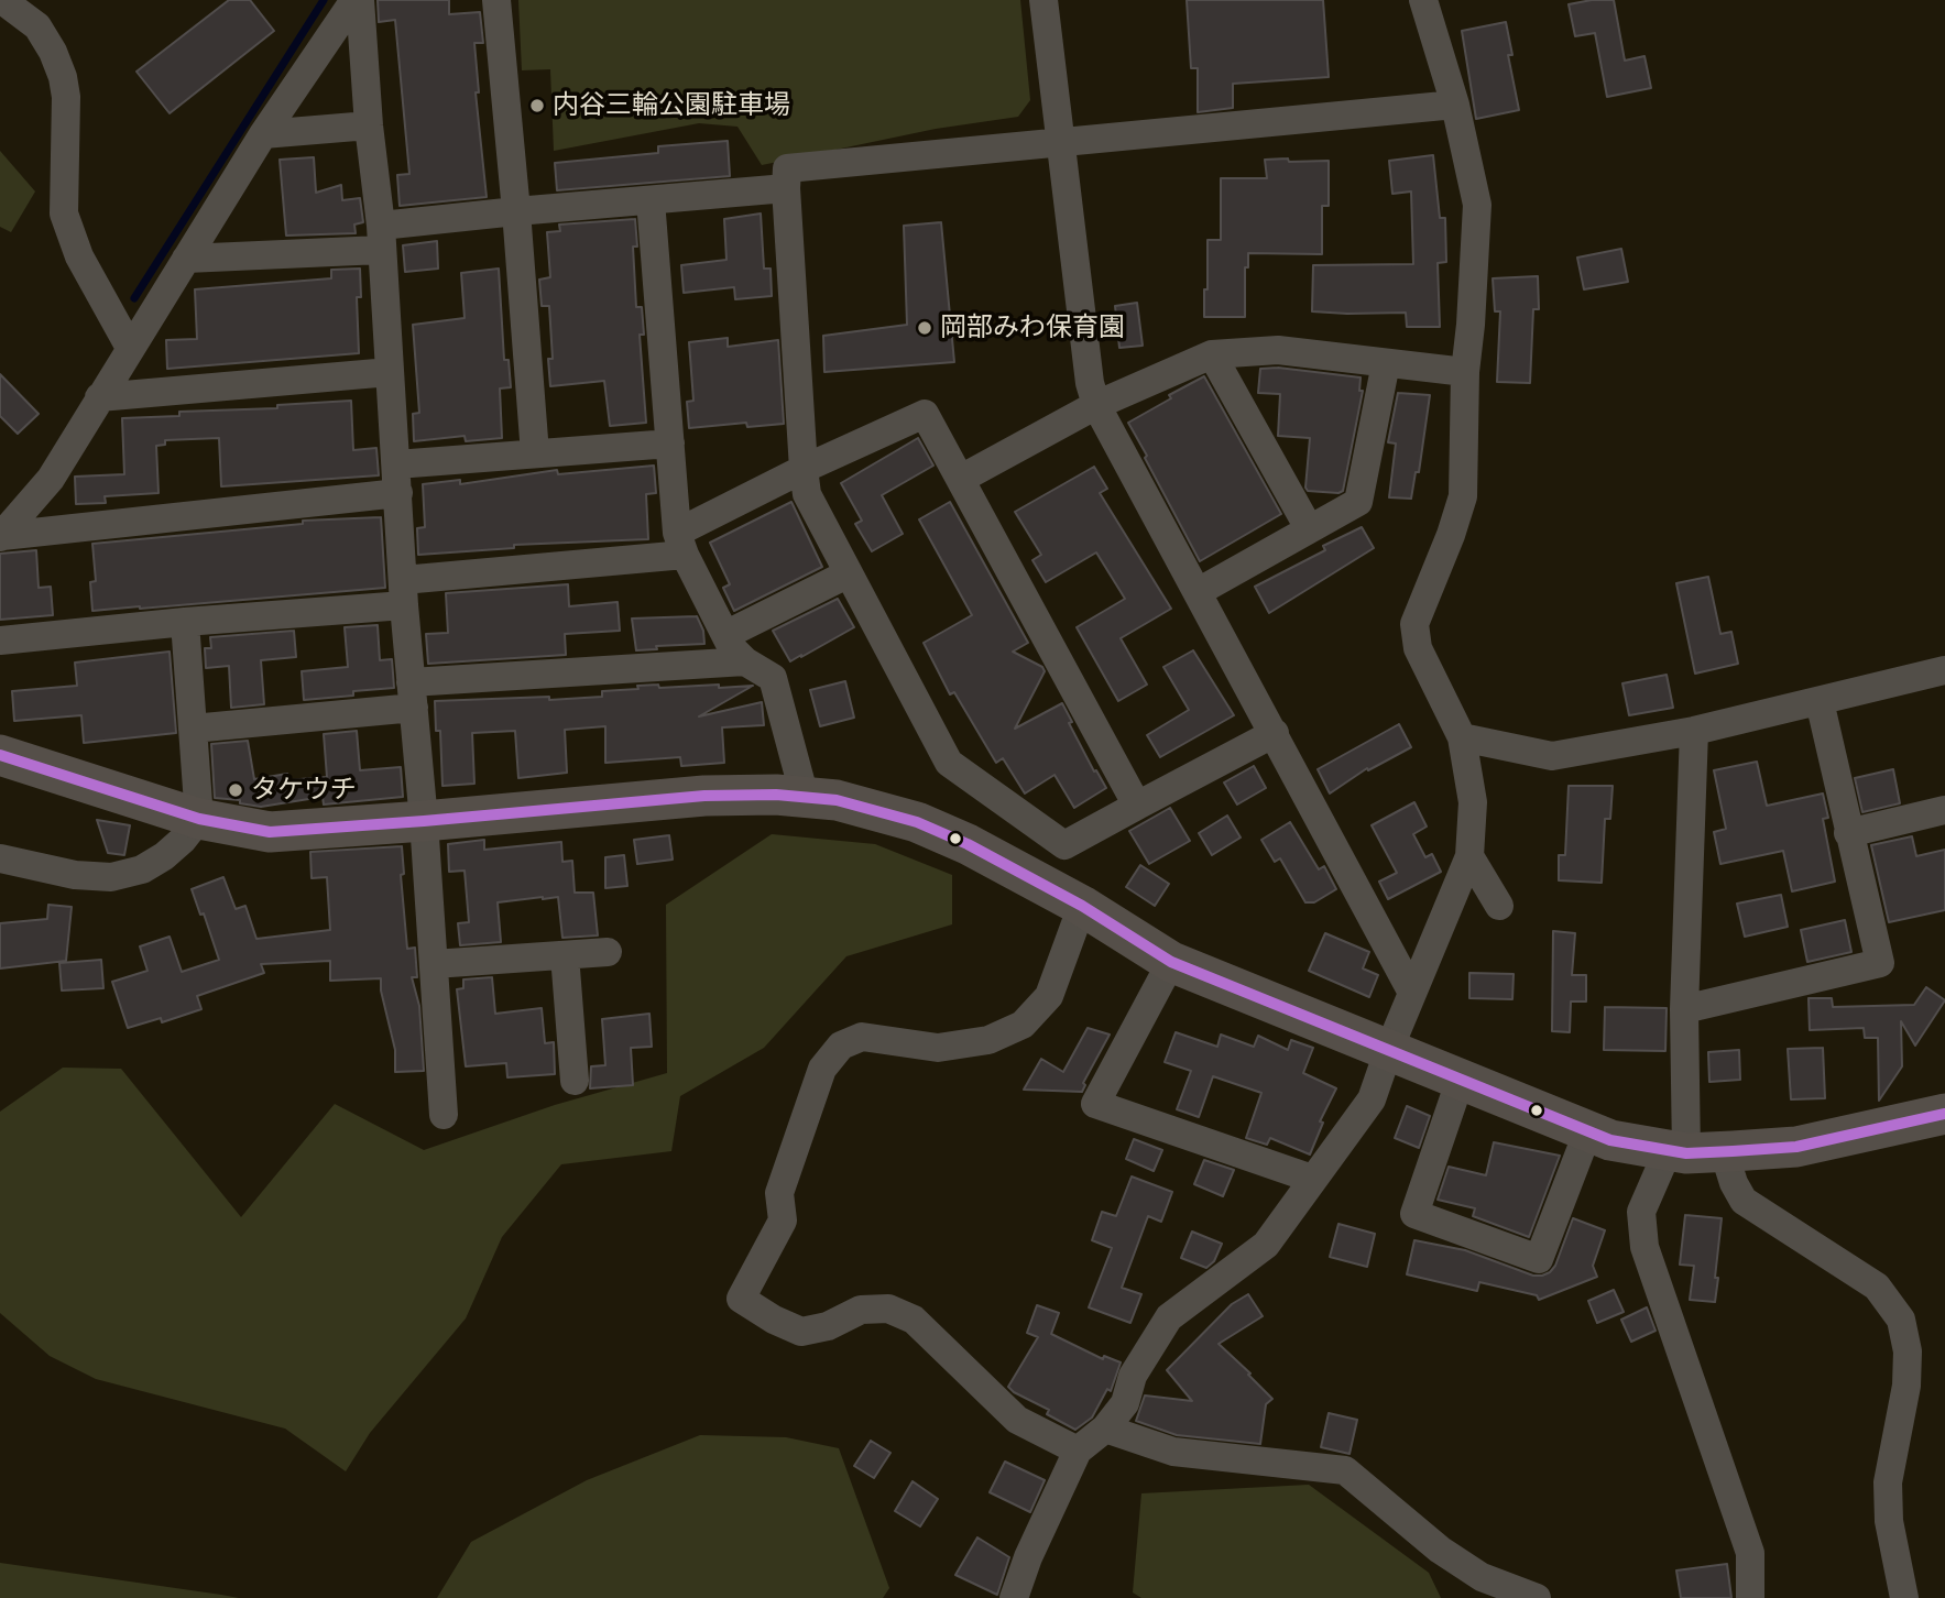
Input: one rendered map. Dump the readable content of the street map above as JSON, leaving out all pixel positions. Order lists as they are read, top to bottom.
{
  "places": ["内谷三輪公園駐車場", "岡部みわ保育園", "タケウチ"]
}
